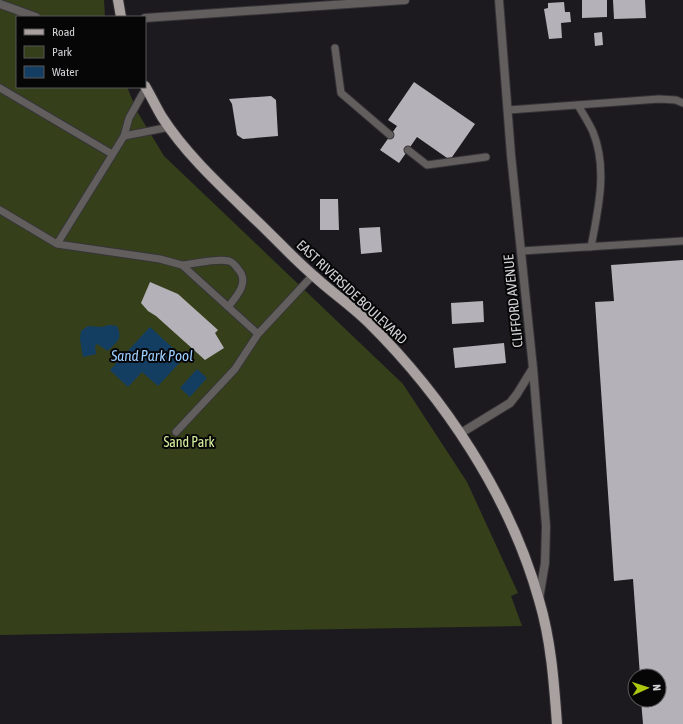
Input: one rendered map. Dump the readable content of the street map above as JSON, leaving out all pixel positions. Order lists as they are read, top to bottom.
{
  "streets": {
    "main road": ["EAST RIVERSIDE BOULEVARD"],
    "street": ["CLIFFORD AVENUE"]
  },
  "crossings": [
    ["EAST RIVERSIDE BOULEVARD", "CLIFFORD AVENUE"]
  ],
  "water": ["Sand Park Pool"],
  "parks": ["Sand Park"],
  "legend": ["Road", "Park", "Water"],
  "north": "right"
}
